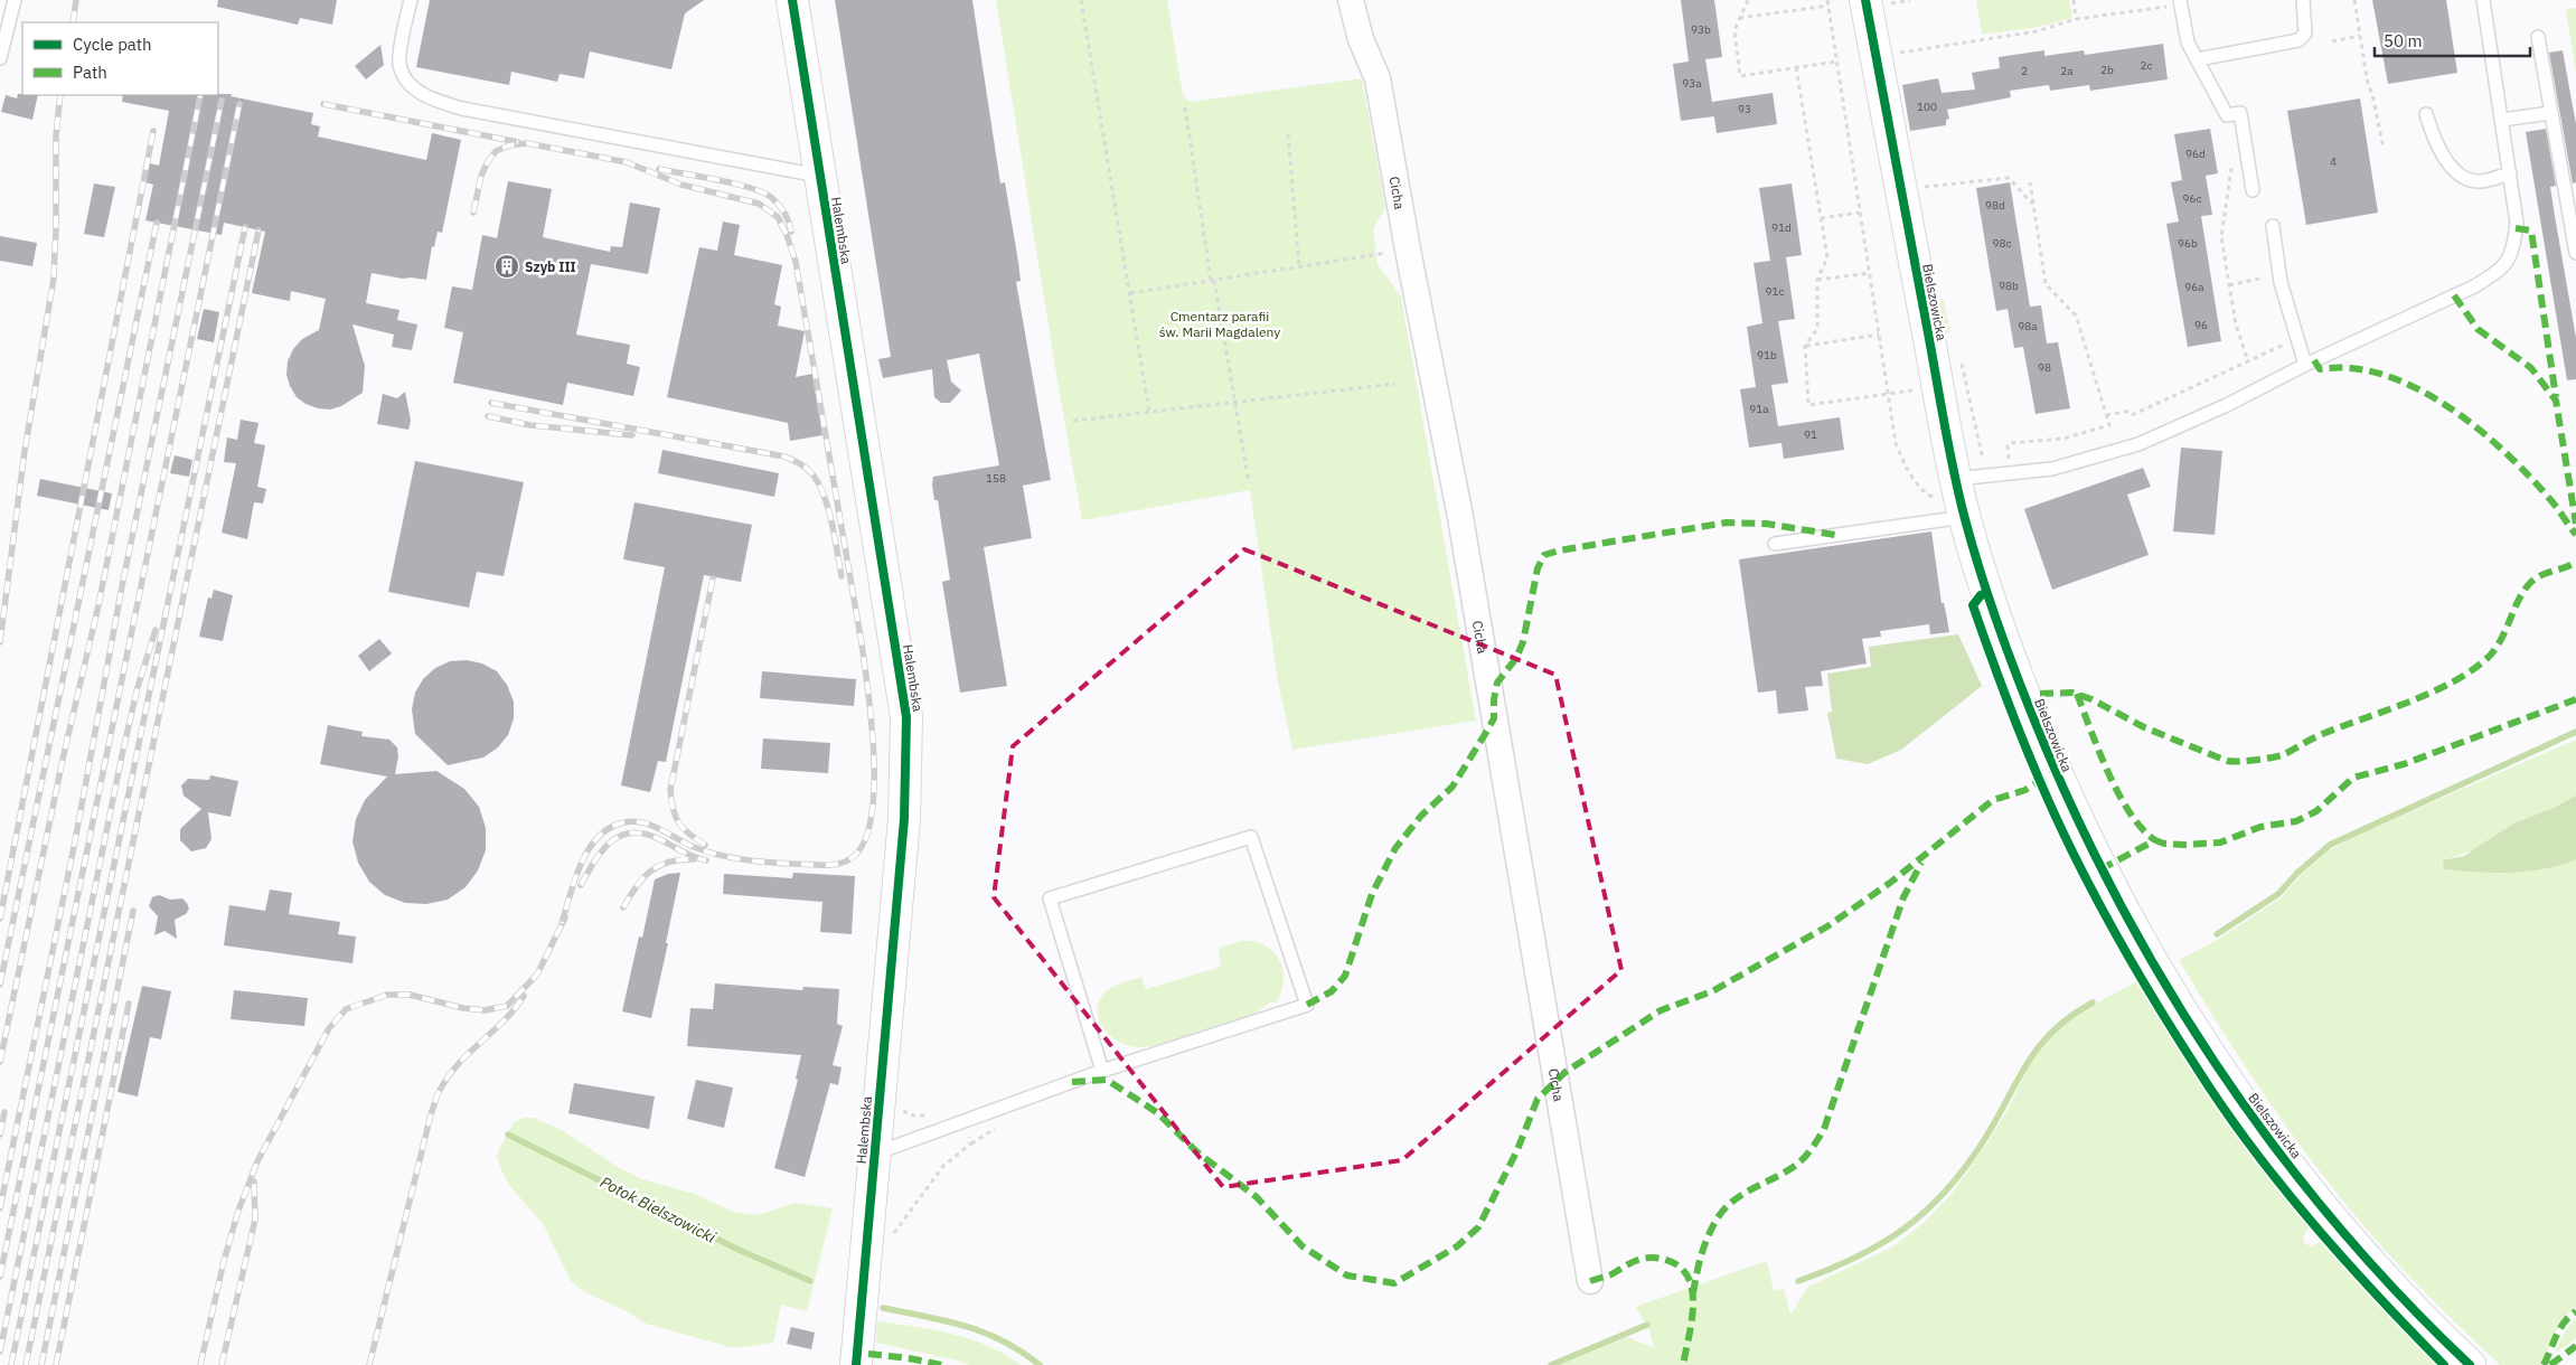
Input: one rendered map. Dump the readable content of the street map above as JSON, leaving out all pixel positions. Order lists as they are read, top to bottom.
{
  "streets": {
    "street": ["Cicha", "Halembska", "Bielszowicka"]
  },
  "water": ["Potok Bielszowicki"],
  "parks": ["Cmentarz parafii św. Marii Magdaleny"],
  "places": {
    "building": ["Szyb III"]
  },
  "house_numbers": [
    "93b",
    "2c",
    "2b",
    "2",
    "2a",
    "93a",
    "100",
    "93",
    "96d",
    "4",
    "96c",
    "98d",
    "91d",
    "98c",
    "96b",
    "98b",
    "96a",
    "91c",
    "96",
    "98a",
    "91b",
    "98",
    "91a",
    "91",
    "158"
  ],
  "legend": ["Cycle path", "Path"],
  "scale_bar": "50 m"
}
